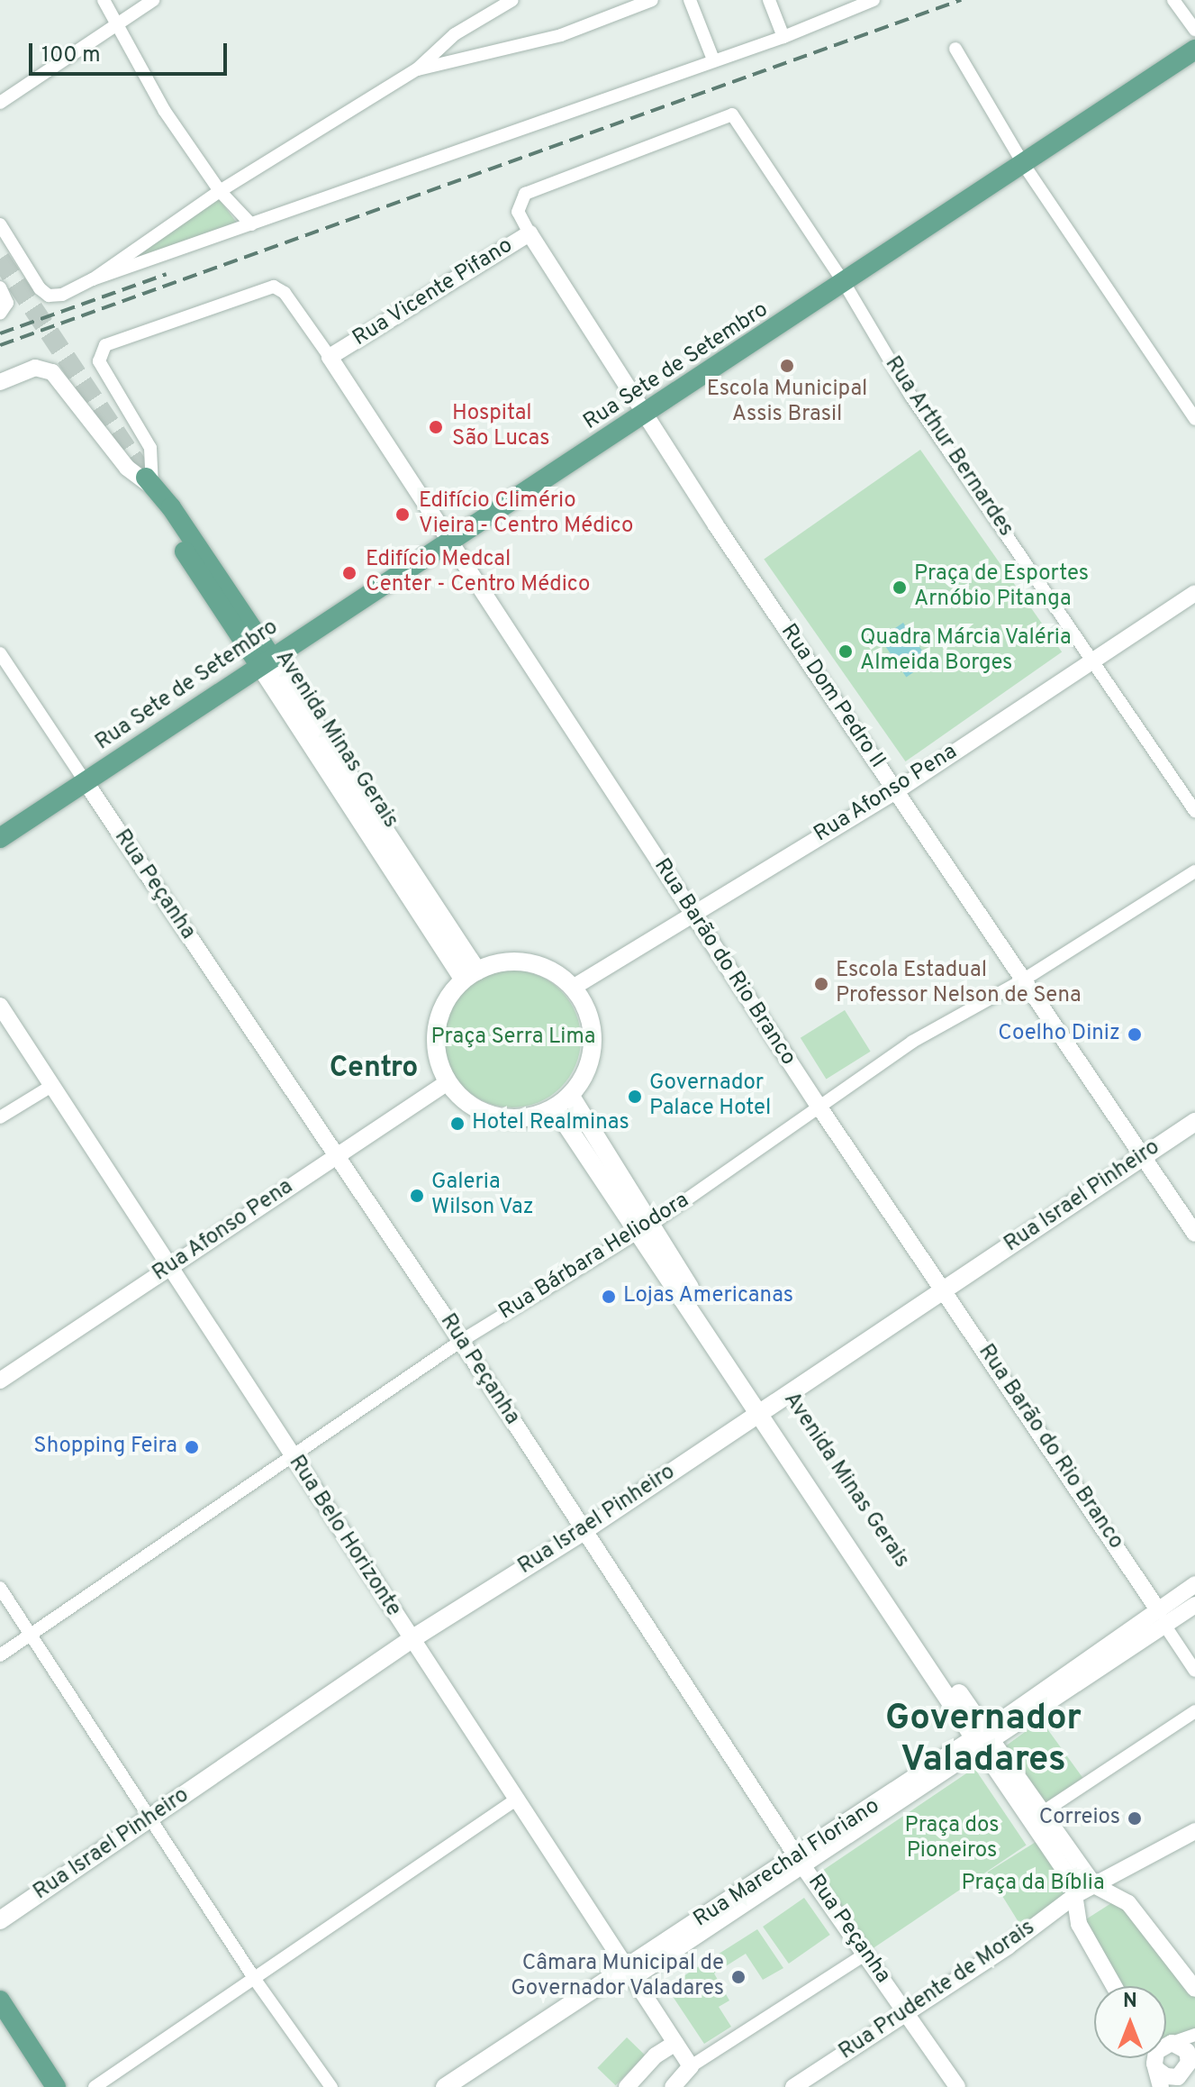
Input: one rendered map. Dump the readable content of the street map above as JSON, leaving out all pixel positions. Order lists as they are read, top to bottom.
{
  "streets": {
    "main road": [
      "Rua Sete de Setembro",
      "Avenida Minas Gerais",
      "Rua Israel Pinheiro",
      "Rua Marechal Floriano"
    ],
    "street": [
      "Rua Vicente Pifano",
      "Rua Arthur Bernardes",
      "Rua Dom Pedro II",
      "Rua Afonso Pena",
      "Rua Peçanha",
      "Rua Barão do Rio Branco",
      "Rua Bárbara Heliodora",
      "Rua Belo Horizonte",
      "Rua Prudente de Morais"
    ]
  },
  "crossings": [
    ["Rua Vicente Pifano", "Rua Arthur Bernardes"],
    ["Rua Vicente Pifano", "Rua Dom Pedro II"],
    ["Rua Vicente Pifano", "Rua Barão do Rio Branco"],
    ["Rua Sete de Setembro", "Rua Arthur Bernardes"],
    ["Rua Sete de Setembro", "Rua Dom Pedro II"],
    ["Rua Sete de Setembro", "Avenida Minas Gerais"],
    ["Rua Sete de Setembro", "Rua Peçanha"],
    ["Rua Sete de Setembro", "Rua Barão do Rio Branco"],
    ["Rua Arthur Bernardes", "Rua Afonso Pena"],
    ["Rua Dom Pedro II", "Rua Afonso Pena"],
    ["Rua Dom Pedro II", "Rua Israel Pinheiro"],
    ["Rua Dom Pedro II", "Rua Bárbara Heliodora"],
    ["Avenida Minas Gerais", "Rua Afonso Pena"],
    ["Avenida Minas Gerais", "Rua Barão do Rio Branco"],
    ["Avenida Minas Gerais", "Rua Israel Pinheiro"],
    ["Avenida Minas Gerais", "Rua Bárbara Heliodora"],
    ["Avenida Minas Gerais", "Rua Marechal Floriano"],
    ["Avenida Minas Gerais", "Rua Prudente de Morais"],
    ["Rua Afonso Pena", "Rua Peçanha"],
    ["Rua Afonso Pena", "Rua Barão do Rio Branco"],
    ["Rua Afonso Pena", "Rua Belo Horizonte"],
    ["Rua Peçanha", "Rua Israel Pinheiro"],
    ["Rua Peçanha", "Rua Bárbara Heliodora"],
    ["Rua Peçanha", "Rua Marechal Floriano"],
    ["Rua Peçanha", "Rua Prudente de Morais"],
    ["Rua Barão do Rio Branco", "Rua Israel Pinheiro"],
    ["Rua Barão do Rio Branco", "Rua Bárbara Heliodora"],
    ["Rua Barão do Rio Branco", "Rua Marechal Floriano"],
    ["Rua Israel Pinheiro", "Rua Belo Horizonte"],
    ["Rua Bárbara Heliodora", "Rua Belo Horizonte"],
    ["Rua Belo Horizonte", "Rua Marechal Floriano"]
  ],
  "districts": ["Centro", "Governador Valadares"],
  "parks": ["Praça Serra Lima", "Praça dos Pioneiros", "Praça da Bíblia"],
  "places": [
    "Escola Municipal Assis Brasil",
    "Hospital São Lucas",
    "Edifício Climério Vieira - Centro Médico",
    "Edifício Medcal Center - Centro Médico",
    "Praça de Esportes Arnóbio Pitanga",
    "Quadra Márcia Valéria Almeida Borges",
    "Escola Estadual Professor Nelson de Sena",
    "Coelho Diniz",
    "Governador Palace Hotel",
    "Hotel Realminas",
    "Galeria Wilson Vaz",
    "Lojas Americanas",
    "Shopping Feira",
    "Correios",
    "Câmara Municipal de Governador Valadares"
  ],
  "scale_bar": "100 m",
  "north": "top"
}
